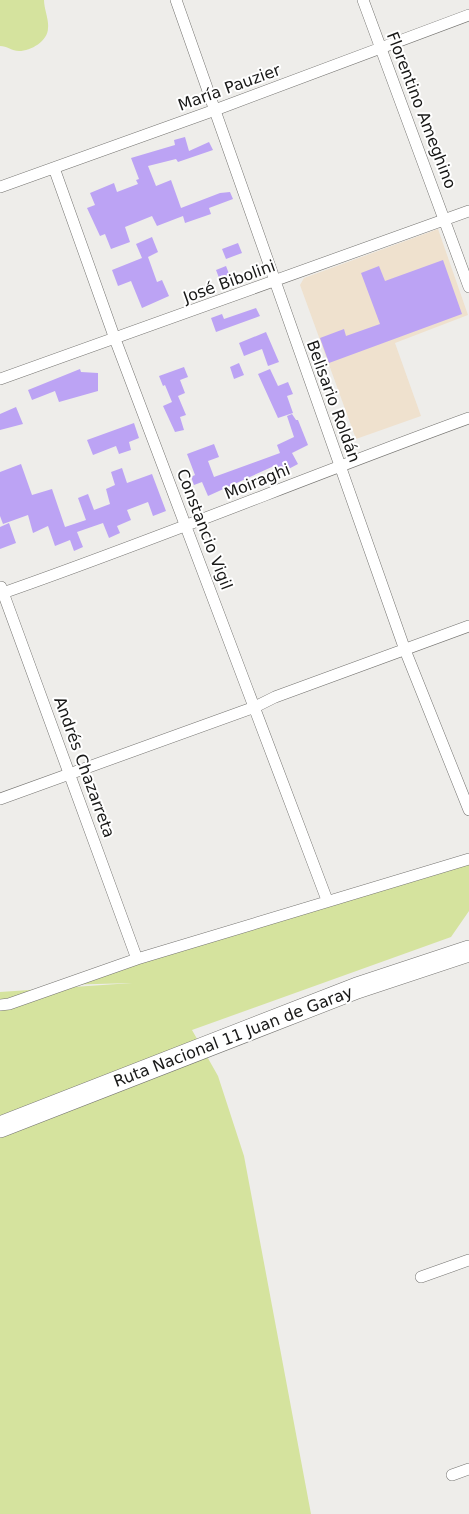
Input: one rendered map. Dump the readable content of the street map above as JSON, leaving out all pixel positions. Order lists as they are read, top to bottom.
{
  "streets": {
    "highway": ["Ruta Nacional 11 Juan de Garay"],
    "street": [
      "María Pauzier",
      "Florentino Ameghino",
      "José Bibolini",
      "Belisario Roldán",
      "Moiraghi",
      "Constancio Vigil",
      "Andrés Chazarreta"
    ]
  },
  "crossings": [
    ["María Pauzier", "Florentino Ameghino"],
    ["María Pauzier", "Belisario Roldán"],
    ["María Pauzier", "Constancio Vigil"],
    ["Florentino Ameghino", "José Bibolini"],
    ["José Bibolini", "Belisario Roldán"],
    ["José Bibolini", "Constancio Vigil"],
    ["Belisario Roldán", "Moiraghi"],
    ["Moiraghi", "Constancio Vigil"],
    ["Moiraghi", "Andrés Chazarreta"]
  ]
}
